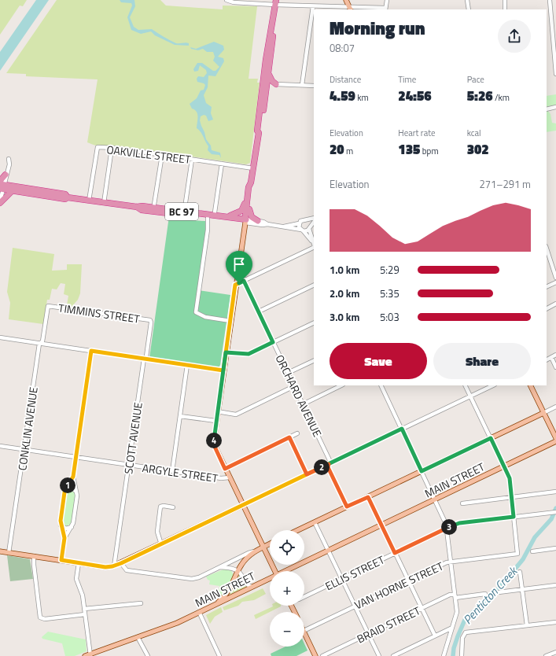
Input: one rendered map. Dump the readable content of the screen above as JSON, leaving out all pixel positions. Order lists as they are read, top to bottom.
{
  "streets": {
    "highway": ["BC 97"],
    "main road": ["MAIN STREET"],
    "street": [
      "OAKVILLE STREET",
      "TIMMINS STREET",
      "ORCHARD AVENUE",
      "CONKLIN AVENUE",
      "SCOTT AVENUE",
      "ARGYLE STREET",
      "ELLIS STREET",
      "VAN HORNE STREET",
      "BRAID STREET"
    ]
  },
  "crossings": [
    ["OAKVILLE STREET", "BC 97"],
    ["TIMMINS STREET", "CONKLIN AVENUE"],
    ["TIMMINS STREET", "SCOTT AVENUE"],
    ["CONKLIN AVENUE", "ARGYLE STREET"],
    ["SCOTT AVENUE", "ARGYLE STREET"],
    ["ELLIS STREET", "VAN HORNE STREET"]
  ],
  "water": ["Penticton Creek"],
  "page": {
    "heading": ["Morning run", "08:07"],
    "stats": [
      ["Distance", "4.59 km"],
      ["Time", "24:56"],
      ["Pace", "5:26 /km"],
      ["Elevation", "20 m"],
      ["Heart rate", "135 bpm"],
      ["kcal", "302"]
    ],
    "chart": ["Elevation", "271–291 m"],
    "list": [
      {
        "name": "1.0 km",
        "note": "5:29"
      },
      {
        "name": "2.0 km",
        "note": "5:35"
      },
      {
        "name": "3.0 km",
        "note": "5:03"
      }
    ],
    "buttons": ["Save", "Share"],
    "pins": [
      "4",
      "2",
      "1",
      "3"
    ],
    "map_buttons": ["+", "−"]
  }
}
